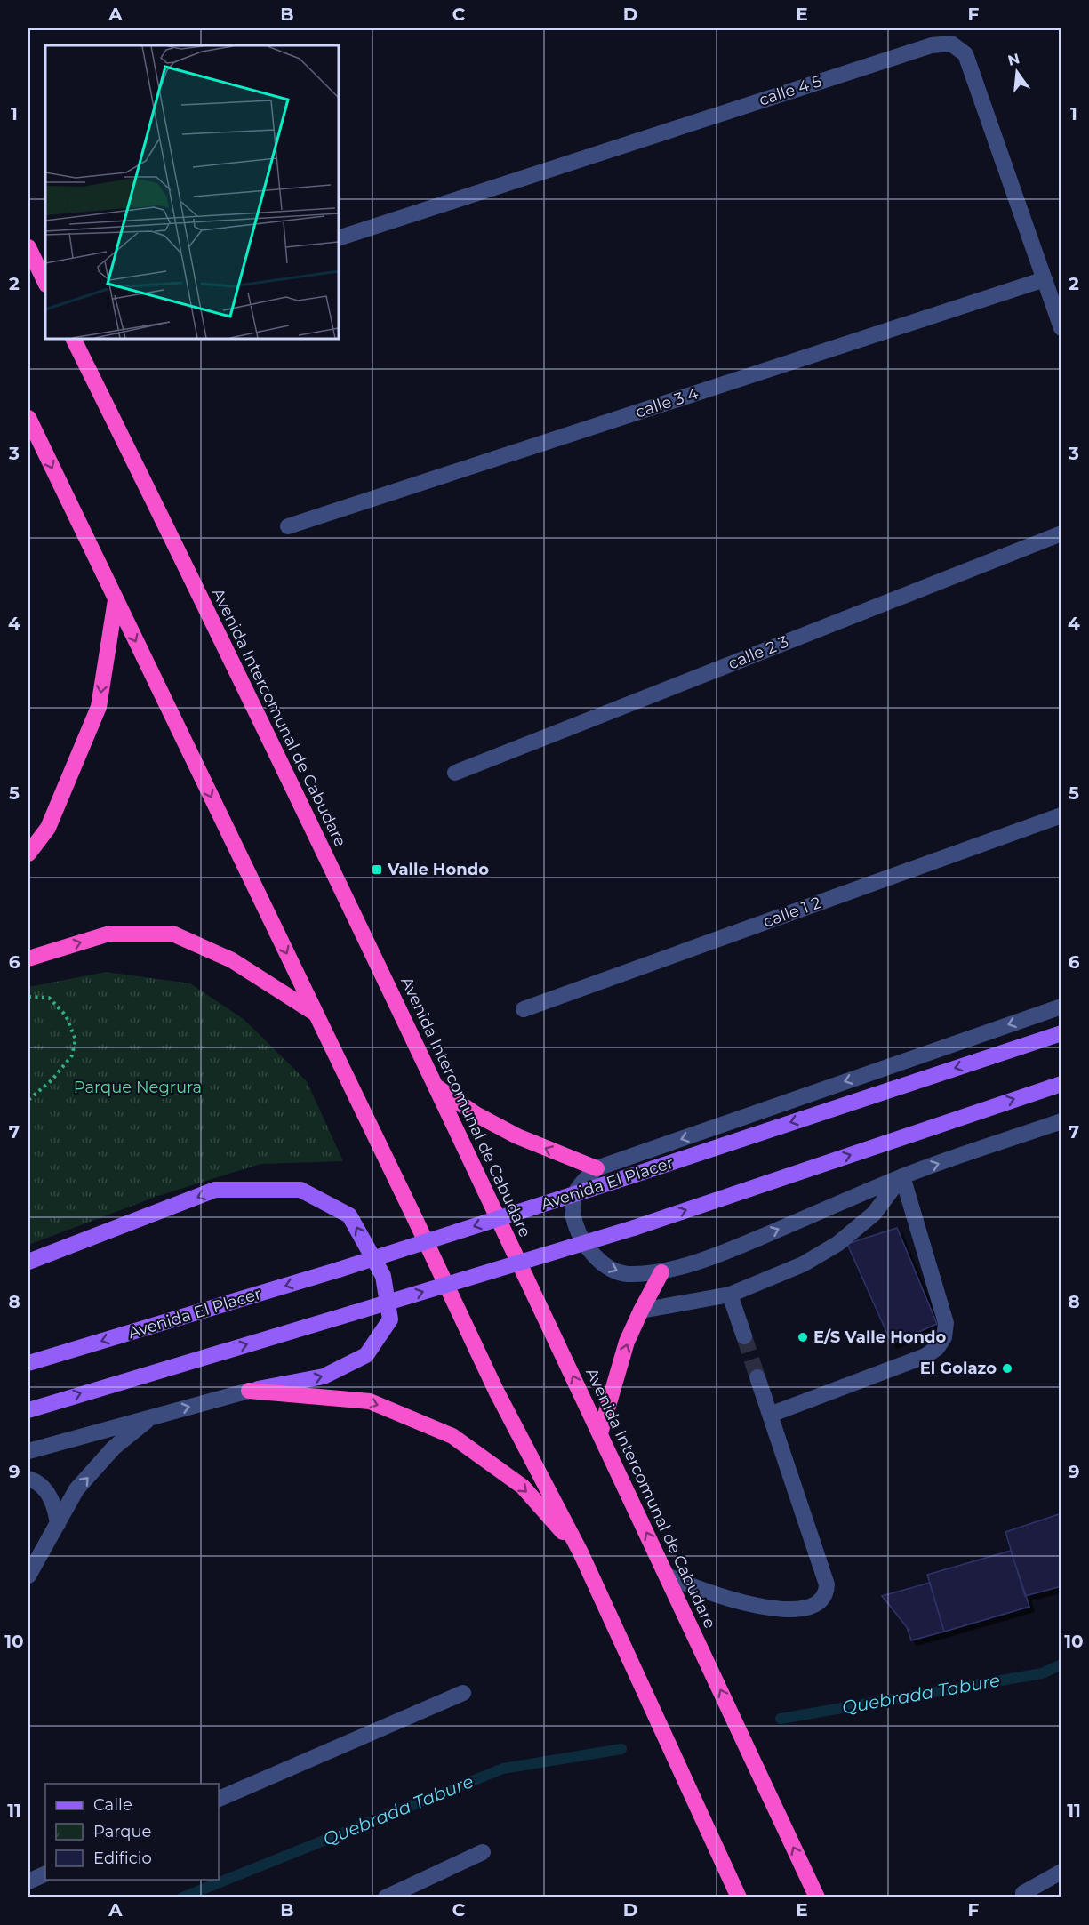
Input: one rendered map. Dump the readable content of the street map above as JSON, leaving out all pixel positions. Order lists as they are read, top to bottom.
{
  "streets": {
    "highway": ["Avenida Intercomunal de Cabudare"],
    "main road": ["Avenida El Placer"],
    "street": [
      "calle 4 5",
      "calle 3 4",
      "calle 2 3",
      "calle 1 2"
    ]
  },
  "crossings": [
    ["calle 4 5", "calle 3 4"]
  ],
  "water": ["Quebrada Tabure"],
  "parks": ["Parque Negrura"],
  "places": {
    "transit": ["Valle Hondo"],
    "other": ["E/S Valle Hondo", "El Golazo"]
  },
  "legend": ["Calle", "Parque", "Edificio"],
  "north": "top",
  "grid": {
    "columns": [
      "A",
      "B",
      "C",
      "D",
      "E",
      "F"
    ],
    "rows": [
      "1",
      "2",
      "3",
      "4",
      "5",
      "6",
      "7",
      "8",
      "9",
      "10",
      "11"
    ]
  }
}
